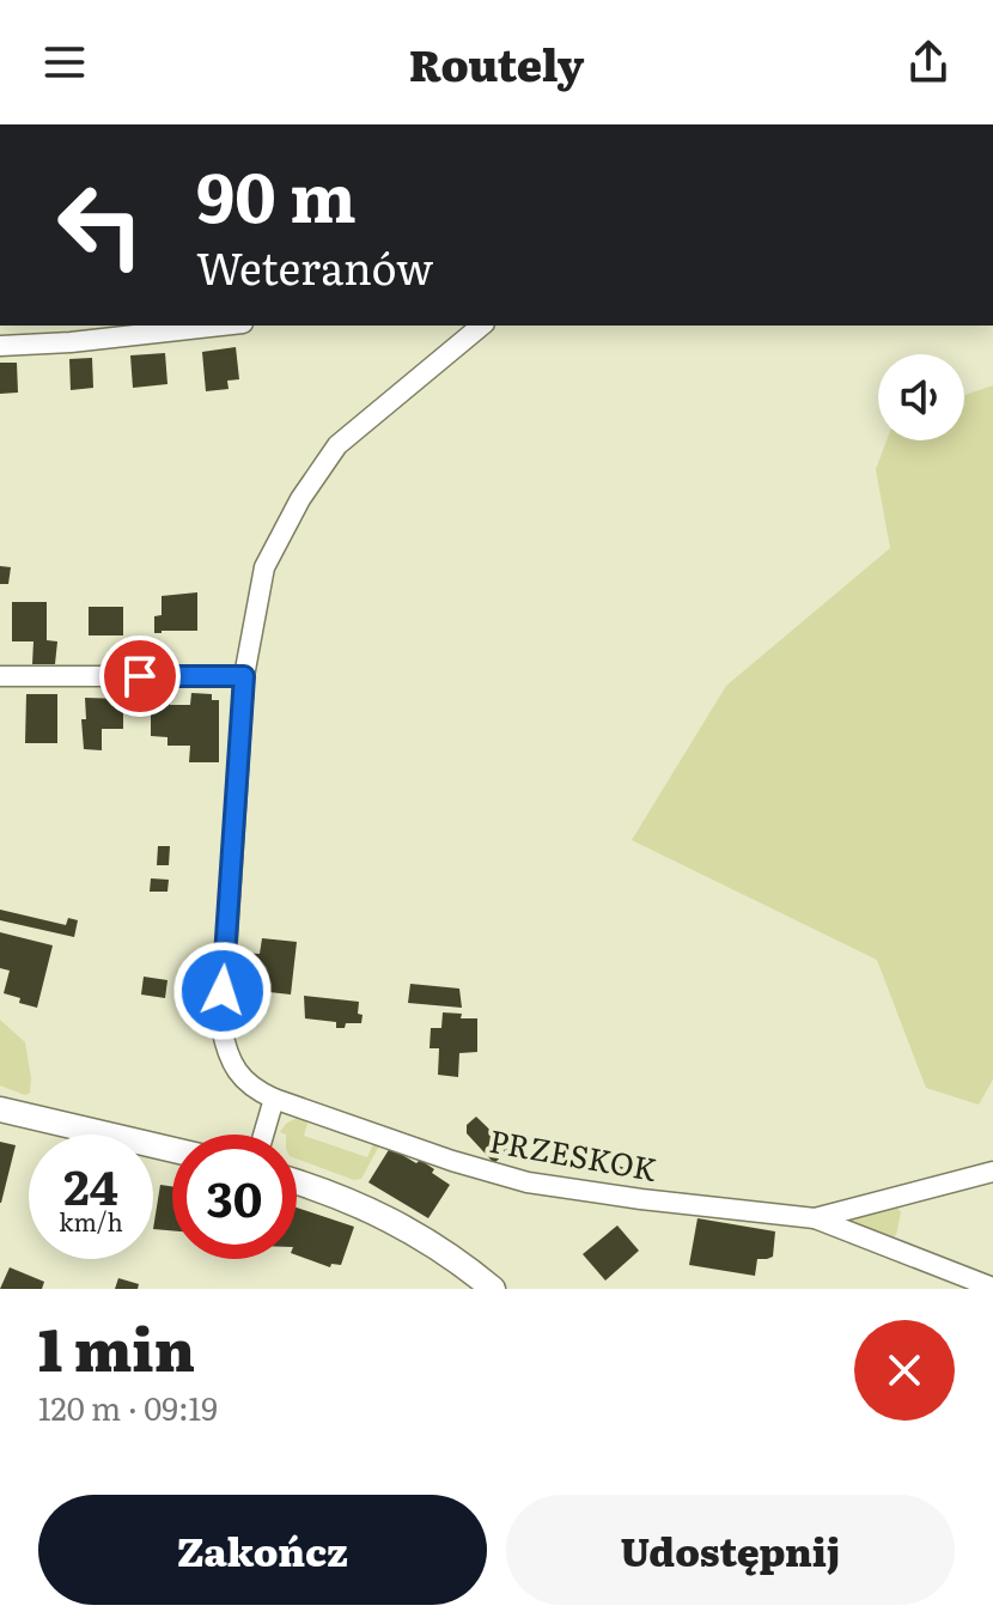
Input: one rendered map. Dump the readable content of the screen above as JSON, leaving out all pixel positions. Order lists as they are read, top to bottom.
{
  "streets": {
    "street": ["PRZESKOK"]
  },
  "page": {
    "header": "Routely",
    "turn": ["90 m", "Weteranów"],
    "speed": "24 km/h",
    "limit": "30",
    "heading": ["1 min", "120 m · 09:19"],
    "buttons": ["Zakończ", "Udostępnij"]
  }
}
